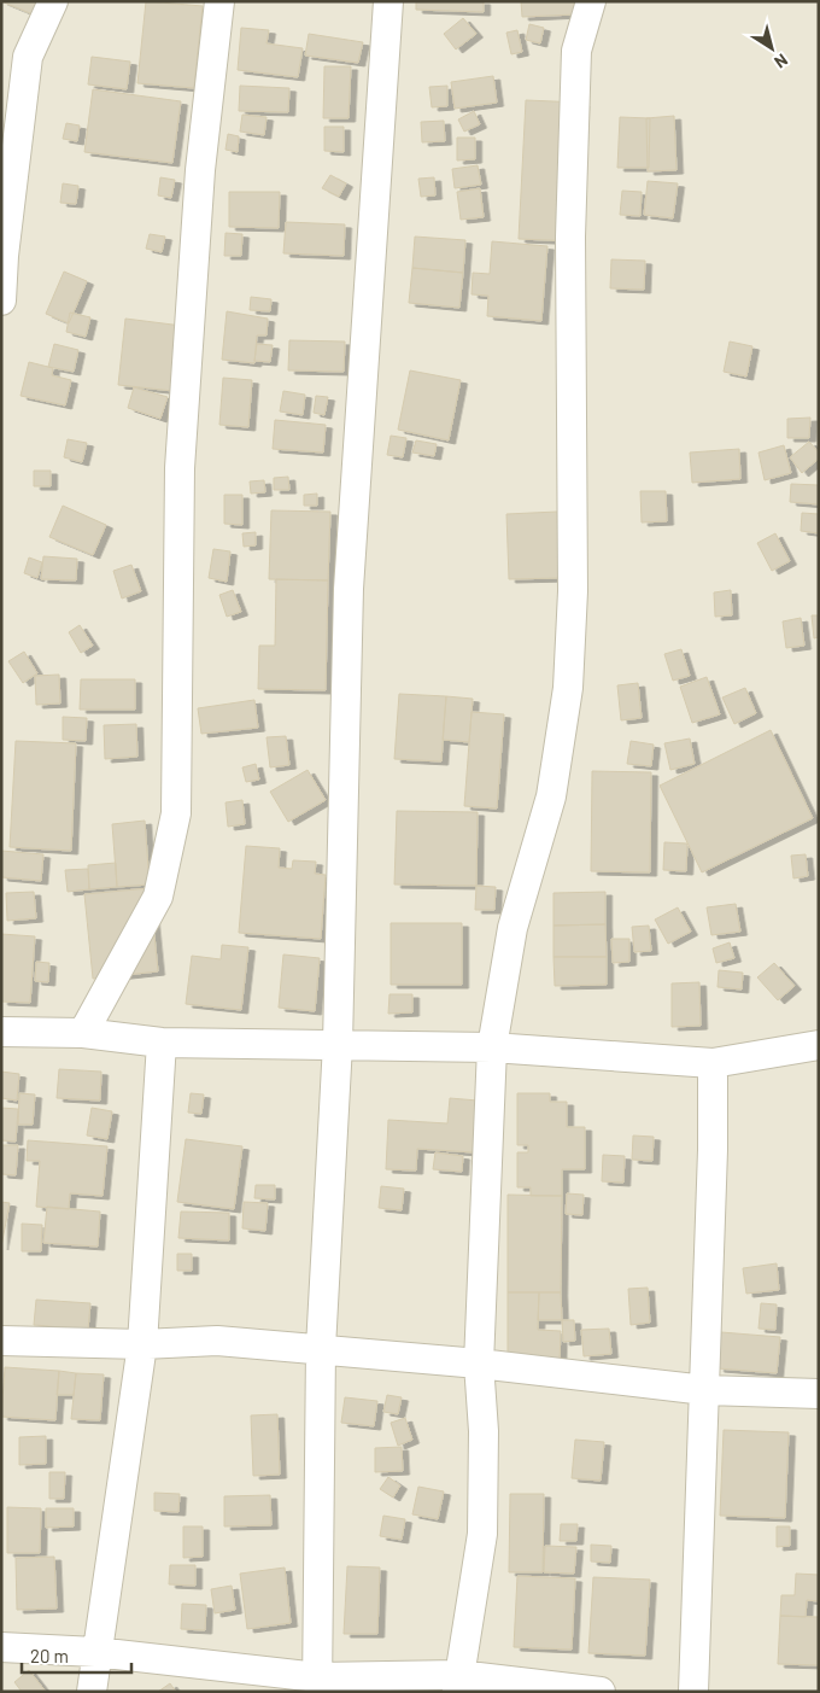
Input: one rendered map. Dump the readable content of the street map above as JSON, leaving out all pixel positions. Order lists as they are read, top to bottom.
{
  "scale_bar": "20 m",
  "north": "bottom right"
}
